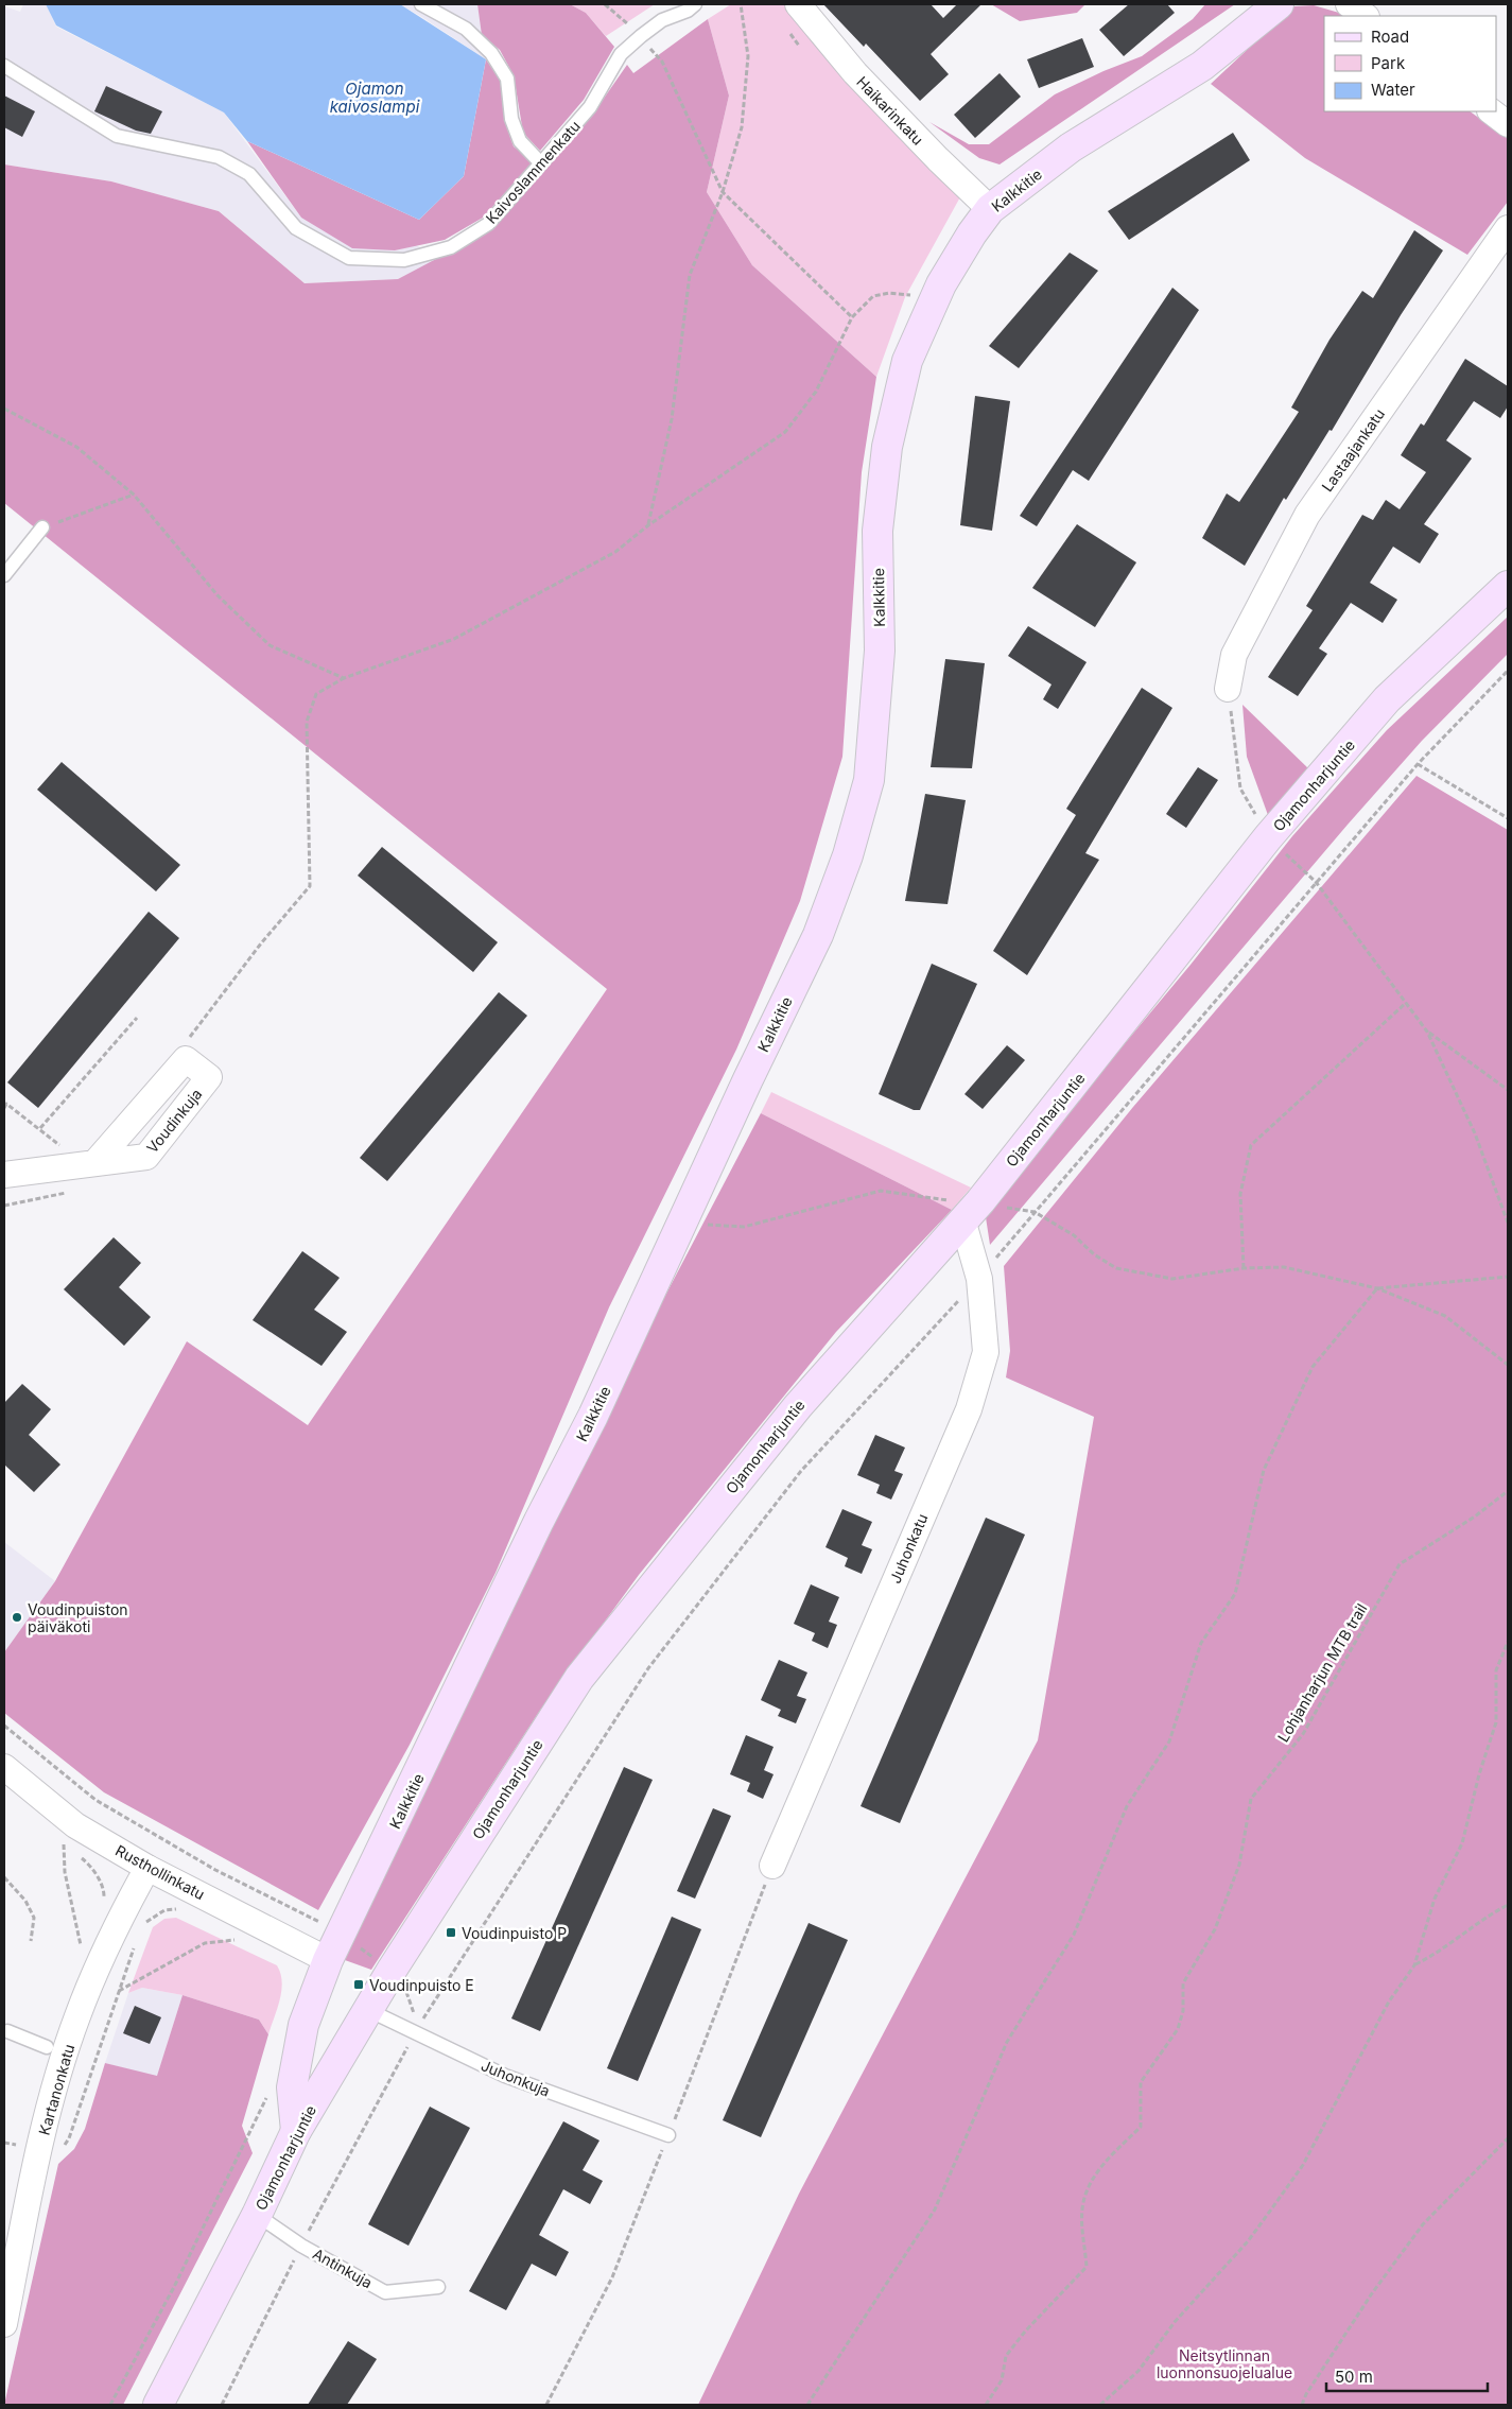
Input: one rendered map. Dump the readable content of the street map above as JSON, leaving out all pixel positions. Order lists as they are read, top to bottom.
{
  "streets": {
    "street": [
      "Haikarinkatu",
      "Kalkkitie",
      "Lastaajankatu",
      "Ojamonharjuntie",
      "Voudinkuja",
      "Juhonkatu",
      "Rusthollinkatu",
      "Kartanonkatu"
    ],
    "lane": ["Kaivoslammenkatu", "Juhonkuja", "Antinkuja"],
    "path": ["Lohjanharjun MTB trail"]
  },
  "crossings": [
    ["Haikarinkatu", "Kalkkitie"],
    ["Kalkkitie", "Ojamonharjuntie"],
    ["Kalkkitie", "Rusthollinkatu"],
    ["Ojamonharjuntie", "Juhonkatu"],
    ["Ojamonharjuntie", "Juhonkuja"],
    ["Ojamonharjuntie", "Antinkuja"],
    ["Rusthollinkatu", "Kartanonkatu"]
  ],
  "water": ["Ojamon kaivoslampi"],
  "parks": ["Neitsytlinnan luonnonsuojelualue"],
  "places": {
    "other": ["Voudinpuiston päiväkoti"],
    "transit": ["Voudinpuisto P", "Voudinpuisto E"]
  },
  "legend": ["Road", "Park", "Water"],
  "scale_bar": "50 m"
}
